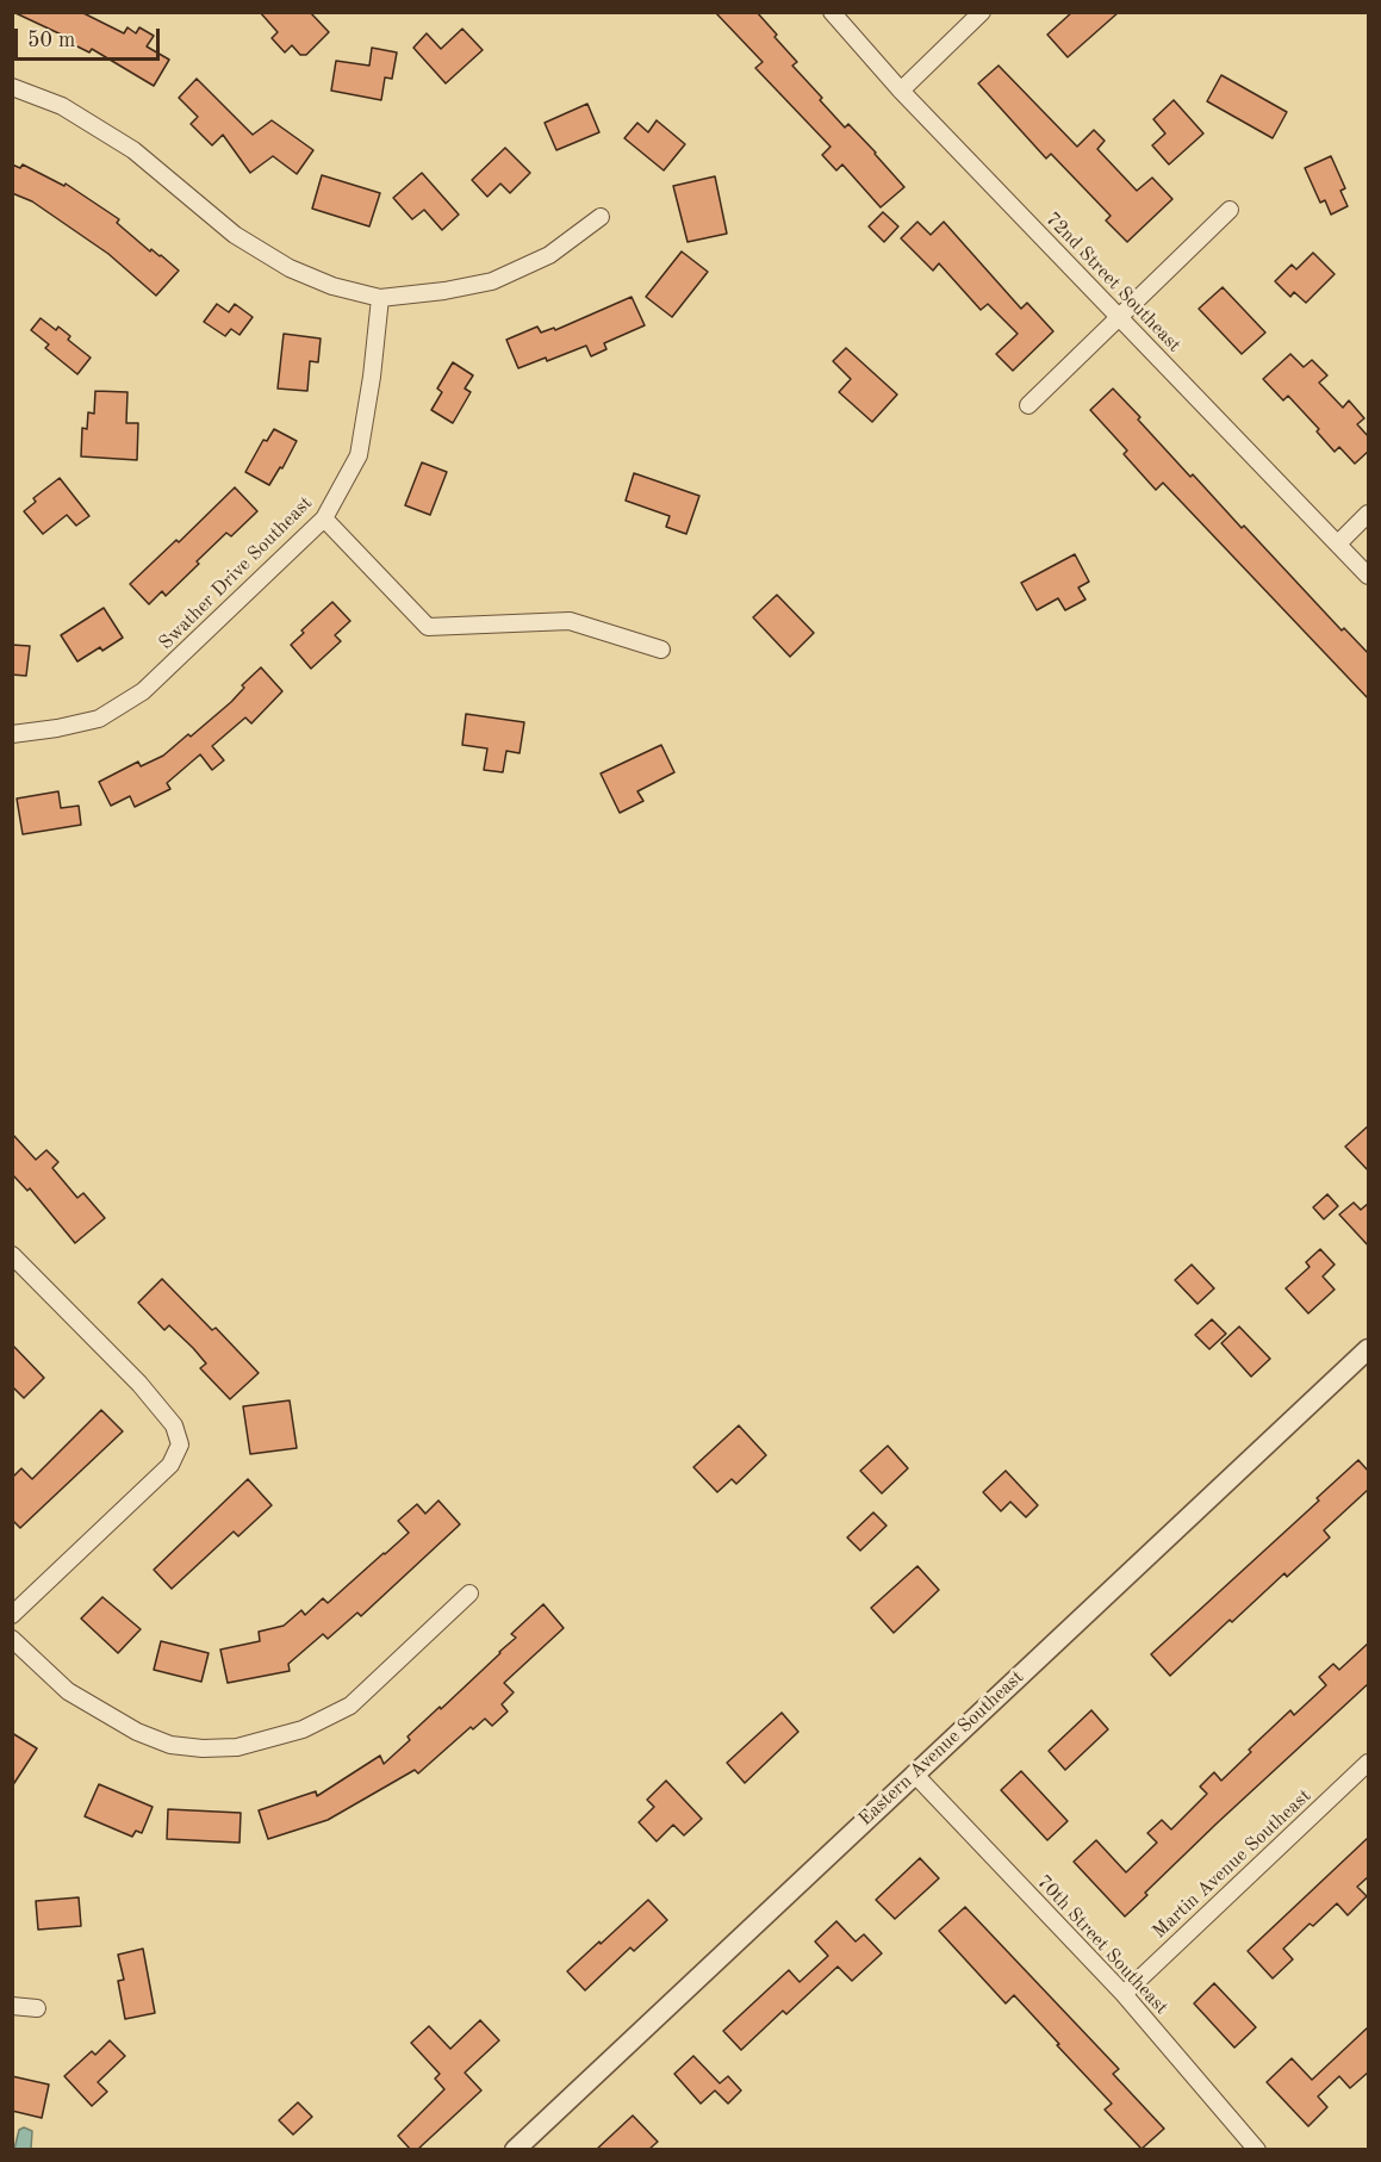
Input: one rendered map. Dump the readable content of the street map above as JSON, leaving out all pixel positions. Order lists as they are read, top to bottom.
{
  "streets": {
    "street": [
      "72nd Street Southeast",
      "Swather Drive Southeast",
      "Eastern Avenue Southeast",
      "Martin Avenue Southeast",
      "70th Street Southeast"
    ]
  },
  "crossings": [
    ["Eastern Avenue Southeast", "70th Street Southeast"],
    ["Martin Avenue Southeast", "70th Street Southeast"]
  ],
  "scale_bar": "50 m"
}
